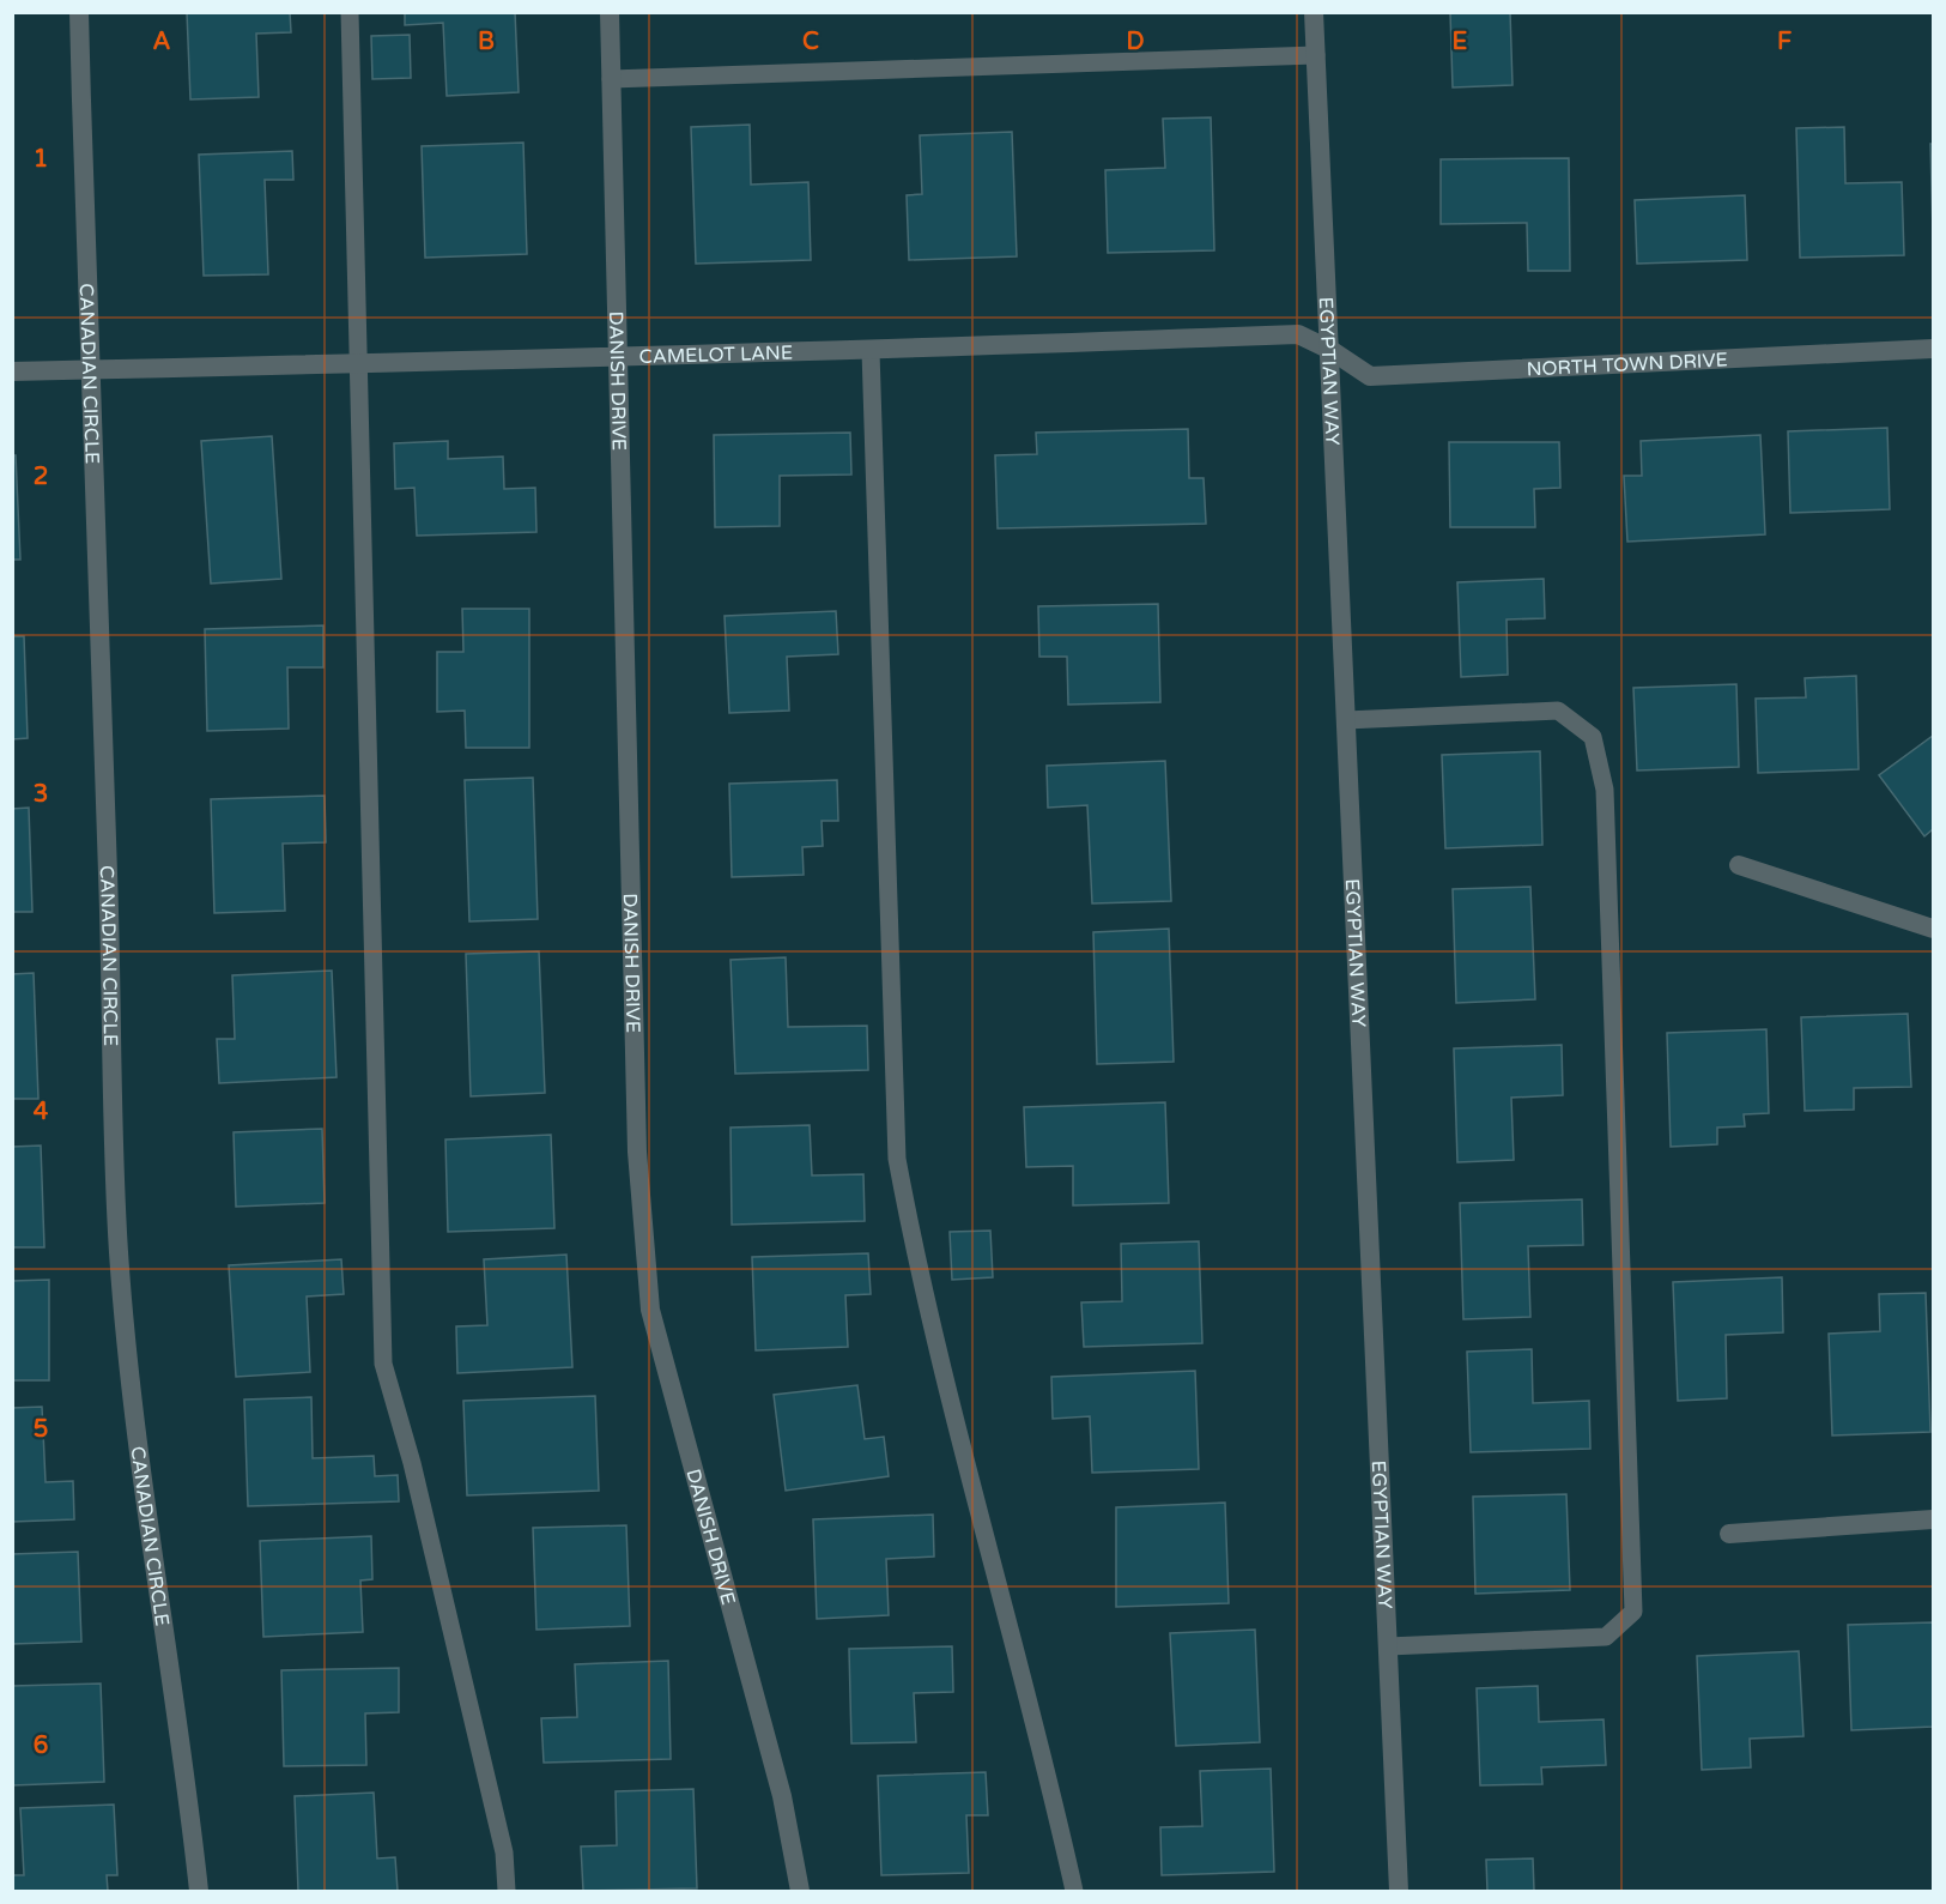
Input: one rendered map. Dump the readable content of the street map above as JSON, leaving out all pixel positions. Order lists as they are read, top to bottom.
{
  "streets": {
    "street": [
      "CAMELOT LANE",
      "NORTH TOWN DRIVE",
      "EGYPTIAN WAY",
      "CANADIAN CIRCLE",
      "DANISH DRIVE"
    ]
  },
  "crossings": [
    ["CAMELOT LANE", "NORTH TOWN DRIVE"],
    ["CAMELOT LANE", "EGYPTIAN WAY"],
    ["CAMELOT LANE", "CANADIAN CIRCLE"],
    ["CAMELOT LANE", "DANISH DRIVE"],
    ["NORTH TOWN DRIVE", "EGYPTIAN WAY"]
  ],
  "grid": {
    "columns": [
      "A",
      "B",
      "C",
      "D",
      "E",
      "F"
    ],
    "rows": [
      "1",
      "2",
      "3",
      "4",
      "5",
      "6"
    ]
  }
}
